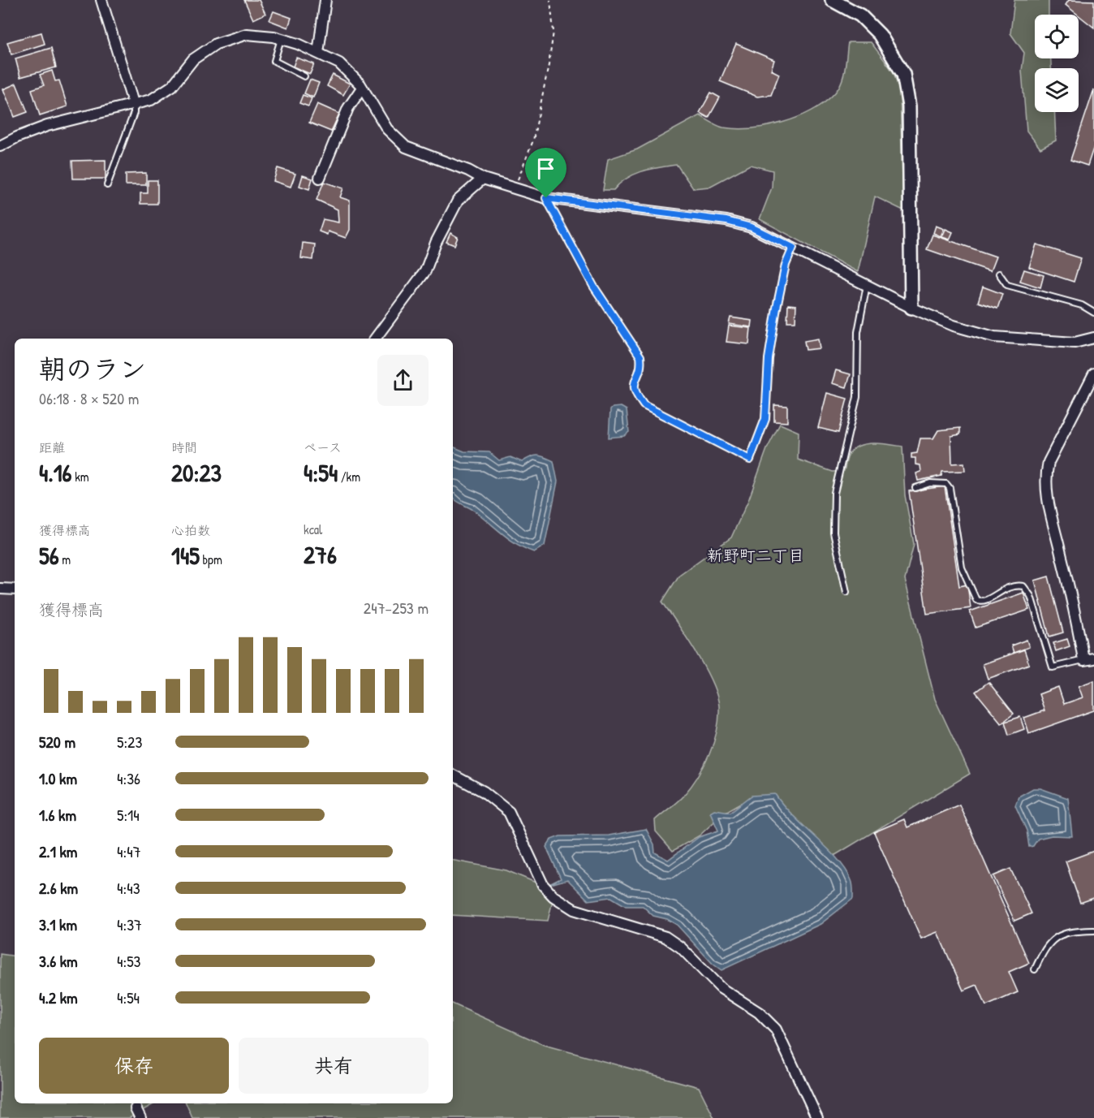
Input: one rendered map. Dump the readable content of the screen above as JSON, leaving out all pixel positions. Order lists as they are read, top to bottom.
{
  "districts": ["新野町二丁目"],
  "page": {
    "heading": ["朝のラン", "06:18 · 8 × 520 m"],
    "stats": [
      ["距離", "4.16 km"],
      ["時間", "20:23"],
      ["ペース", "4:54 /km"],
      ["獲得標高", "56 m"],
      ["心拍数", "145 bpm"],
      ["kcal", "276"]
    ],
    "chart": ["獲得標高", "247–253 m"],
    "list": [
      {
        "name": "520 m",
        "note": "5:23"
      },
      {
        "name": "1.0 km",
        "note": "4:36"
      },
      {
        "name": "1.6 km",
        "note": "5:14"
      },
      {
        "name": "2.1 km",
        "note": "4:47"
      },
      {
        "name": "2.6 km",
        "note": "4:43"
      },
      {
        "name": "3.1 km",
        "note": "4:37"
      },
      {
        "name": "3.6 km",
        "note": "4:53"
      },
      {
        "name": "4.2 km",
        "note": "4:54"
      }
    ],
    "buttons": ["保存", "共有"]
  }
}
